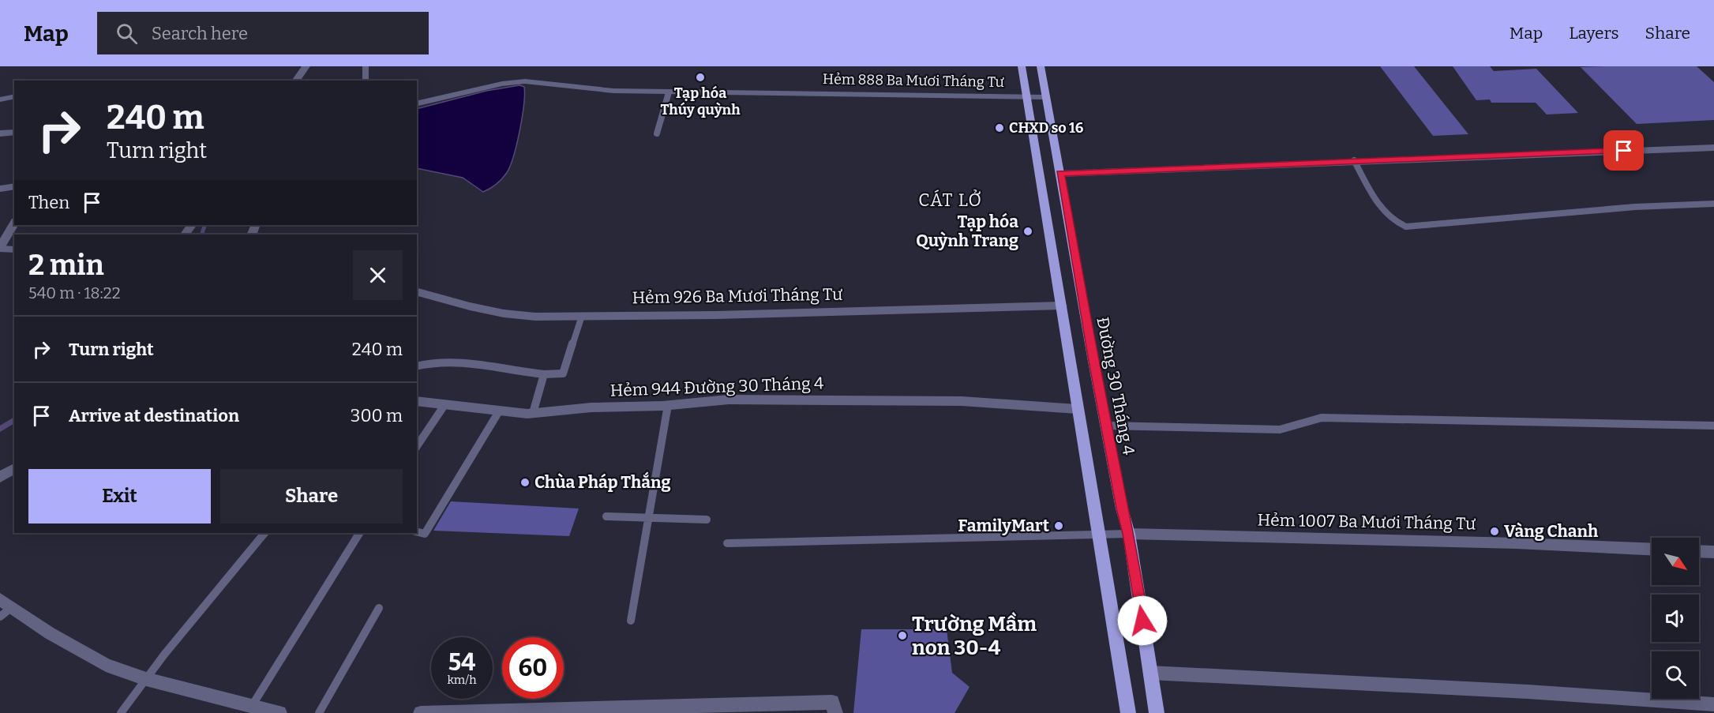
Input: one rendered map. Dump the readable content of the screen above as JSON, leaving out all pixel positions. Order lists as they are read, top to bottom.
{
  "streets": {
    "main road": ["Đường 30 Tháng 4"],
    "street": [
      "Hẻm 888 Ba Mươi Tháng Tư",
      "Hẻm 926 Ba Mươi Tháng Tư",
      "Hẻm 944 Đường 30 Tháng 4",
      "Hẻm 1007 Ba Mươi Tháng Tư"
    ]
  },
  "crossings": [
    ["Hẻm 888 Ba Mươi Tháng Tư", "Đường 30 Tháng 4"],
    ["Đường 30 Tháng 4", "Hẻm 1007 Ba Mươi Tháng Tư"]
  ],
  "districts": ["CÁT LỞ"],
  "places": [
    "Tạp hóa Thúy quỳnh",
    "CHXD so 16",
    "Tạp hóa Quỳnh Trang",
    "Chùa Pháp Thắng",
    "FamilyMart",
    "Vàng Chanh",
    "Trường Mầm non 30-4"
  ],
  "north": "bottom right",
  "page": {
    "header": "Map",
    "search": "Search here",
    "nav": ["Map", "Layers", "Share"],
    "turn": ["240 m", "Turn right"],
    "then": "Then",
    "heading": ["2 min", "540 m · 18:22"],
    "list": [
      {
        "name": "Turn right",
        "value": "240 m"
      },
      {
        "name": "Arrive at destination",
        "value": "300 m"
      }
    ],
    "buttons": ["Exit", "Share"],
    "speed": "54 km/h",
    "limit": "60"
  }
}
